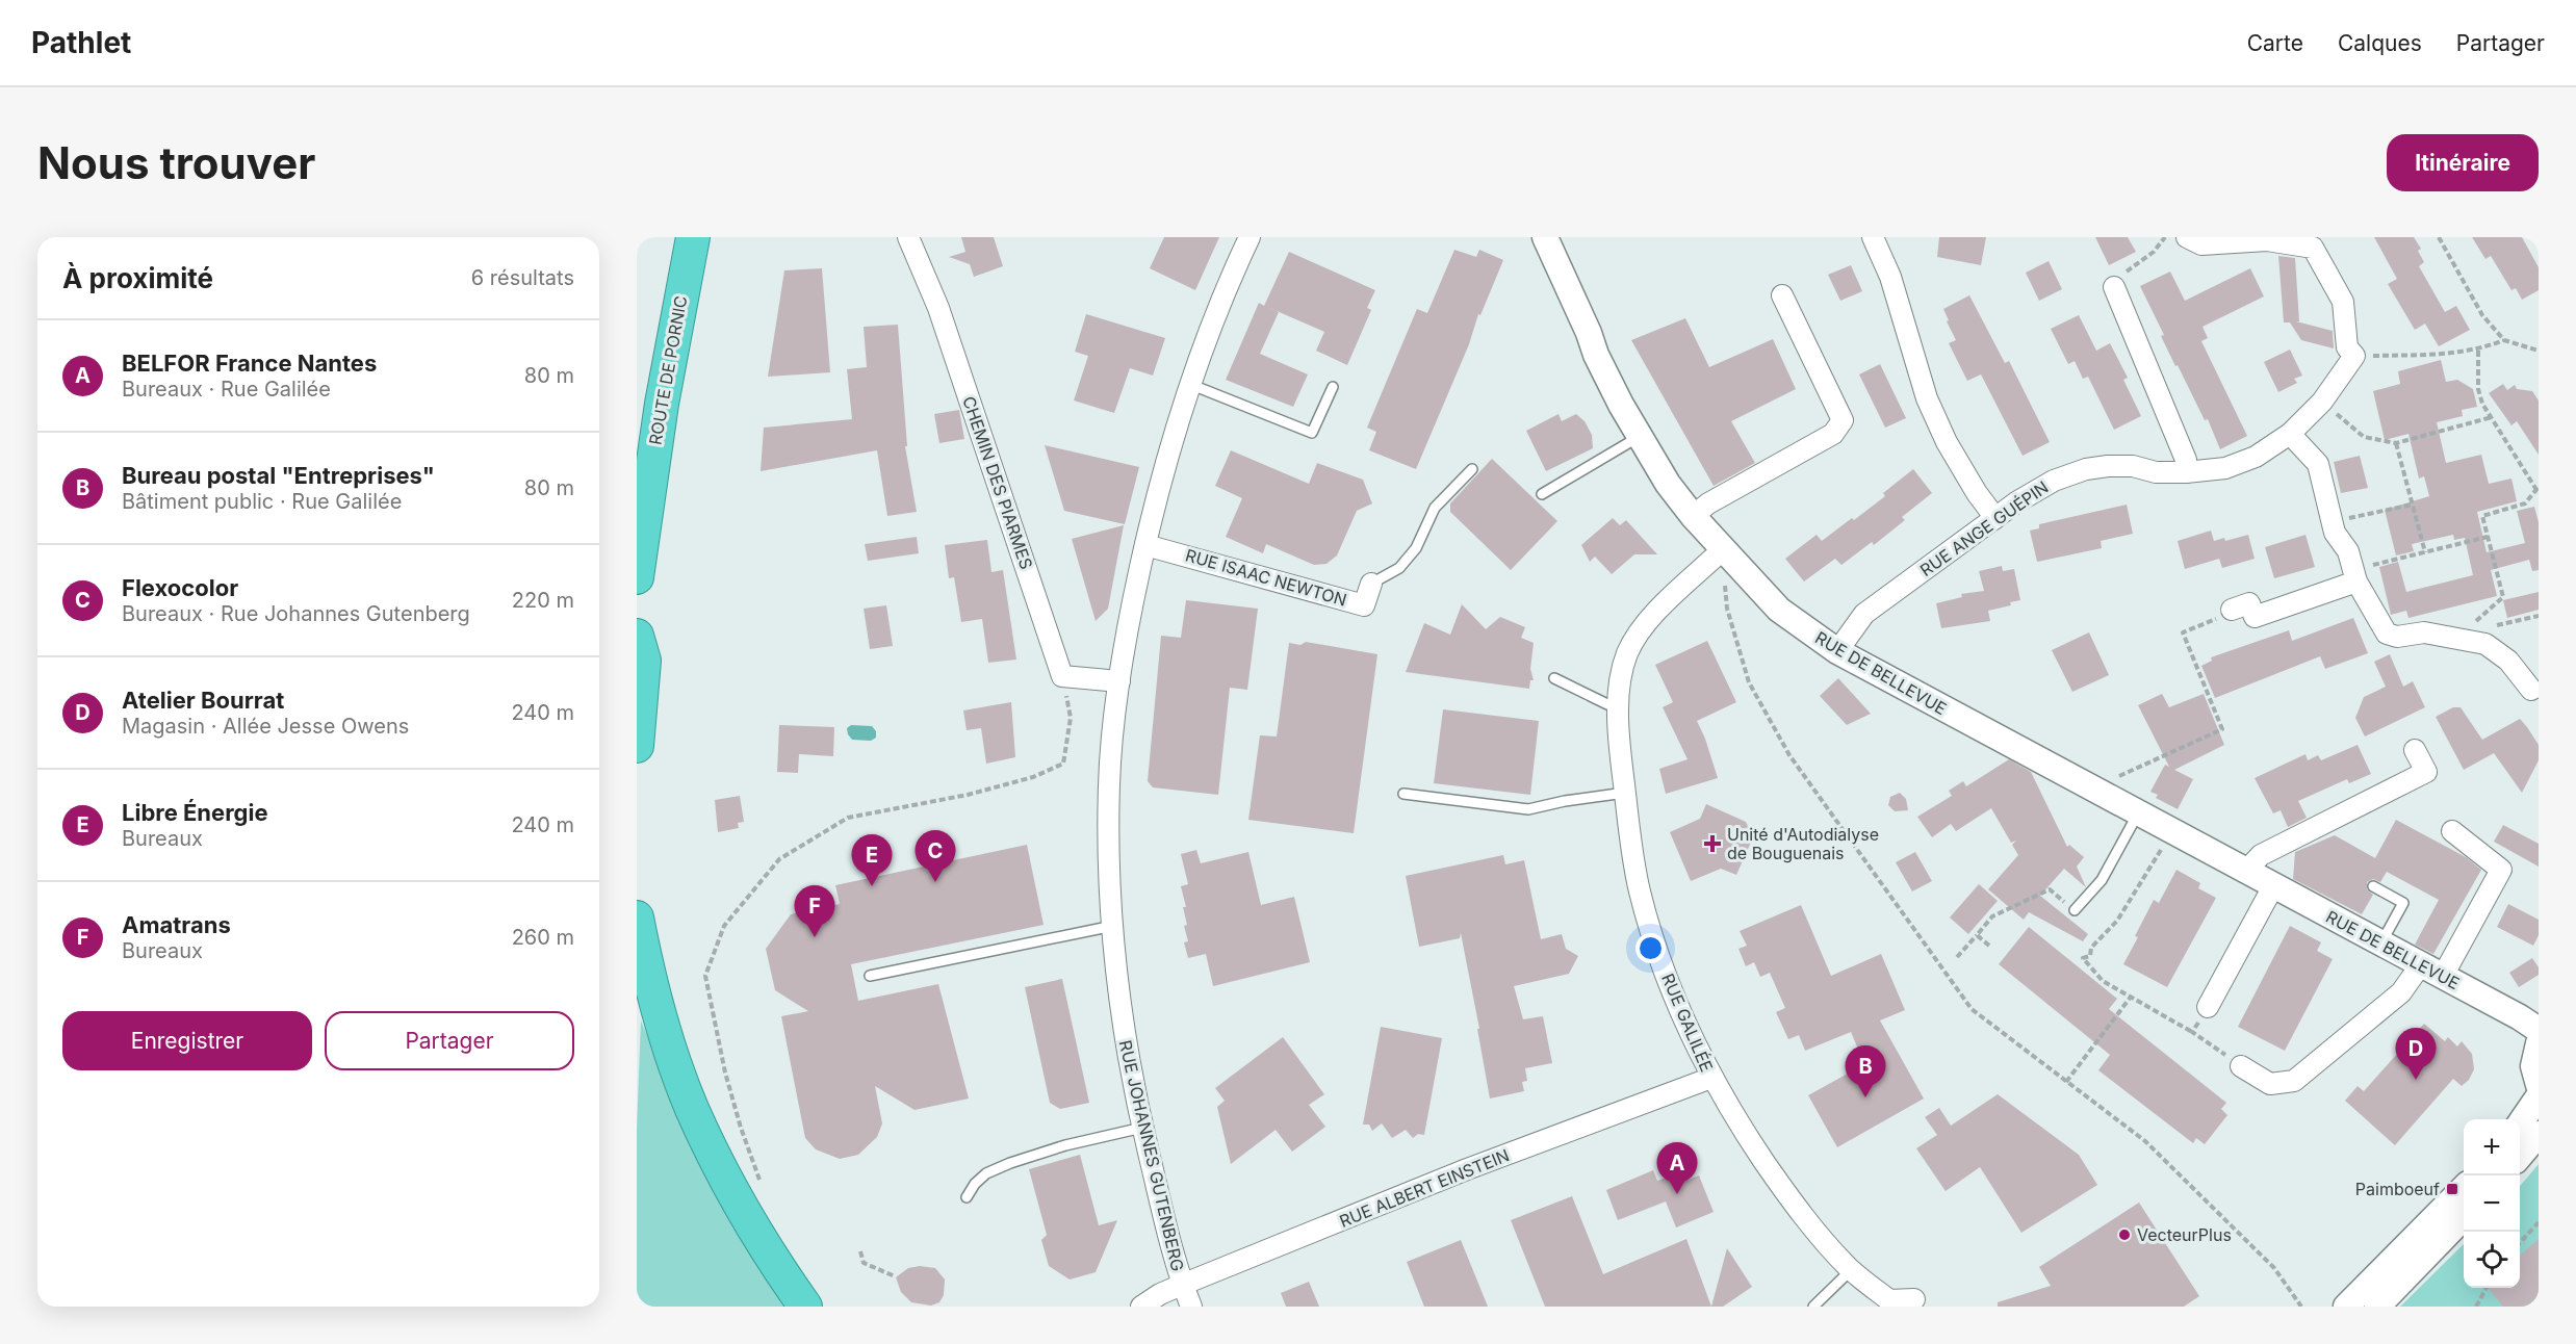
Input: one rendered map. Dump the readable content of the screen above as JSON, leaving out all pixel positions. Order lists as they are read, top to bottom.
{
  "streets": {
    "highway": ["ROUTE DE PORNIC"],
    "street": [
      "CHEMIN DES PIARMES",
      "RUE ANGE GUÉPIN",
      "RUE ISAAC NEWTON",
      "RUE DE BELLEVUE",
      "RUE GALILÉE",
      "RUE JOHANNES GUTENBERG",
      "RUE ALBERT EINSTEIN"
    ]
  },
  "crossings": [
    ["RUE ANGE GUÉPIN", "RUE DE BELLEVUE"],
    ["RUE ISAAC NEWTON", "RUE JOHANNES GUTENBERG"],
    ["RUE DE BELLEVUE", "RUE GALILÉE"],
    ["RUE GALILÉE", "RUE ALBERT EINSTEIN"],
    ["RUE JOHANNES GUTENBERG", "RUE ALBERT EINSTEIN"]
  ],
  "places": {
    "health": ["Unité d'Autodialyse de Bouguenais"],
    "transit": ["Paimboeuf"],
    "other": ["VecteurPlus"]
  },
  "page": {
    "header": "Pathlet",
    "nav": ["Carte", "Calques", "Partager"],
    "buttons": [
      "Itinéraire",
      ["Enregistrer", "Partager"]
    ],
    "title": "Nous trouver",
    "heading": ["À proximité", "6 résultats"],
    "list": [
      {
        "mark": "A",
        "name": "BELFOR France Nantes",
        "note": "Bureaux · Rue Galilée",
        "value": "80 m"
      },
      {
        "mark": "B",
        "name": "Bureau postal \"Entreprises\"",
        "note": "Bâtiment public · Rue Galilée",
        "value": "80 m"
      },
      {
        "mark": "C",
        "name": "Flexocolor",
        "note": "Bureaux · Rue Johannes Gutenberg",
        "value": "220 m"
      },
      {
        "mark": "D",
        "name": "Atelier Bourrat",
        "note": "Magasin · Allée Jesse Owens",
        "value": "240 m"
      },
      {
        "mark": "E",
        "name": "Libre Énergie",
        "note": "Bureaux",
        "value": "240 m"
      },
      {
        "mark": "F",
        "name": "Amatrans",
        "note": "Bureaux",
        "value": "260 m"
      }
    ],
    "pins": [
      "C",
      "E",
      "F",
      "D",
      "B",
      "A"
    ],
    "map_buttons": ["+", "−"]
  }
}
